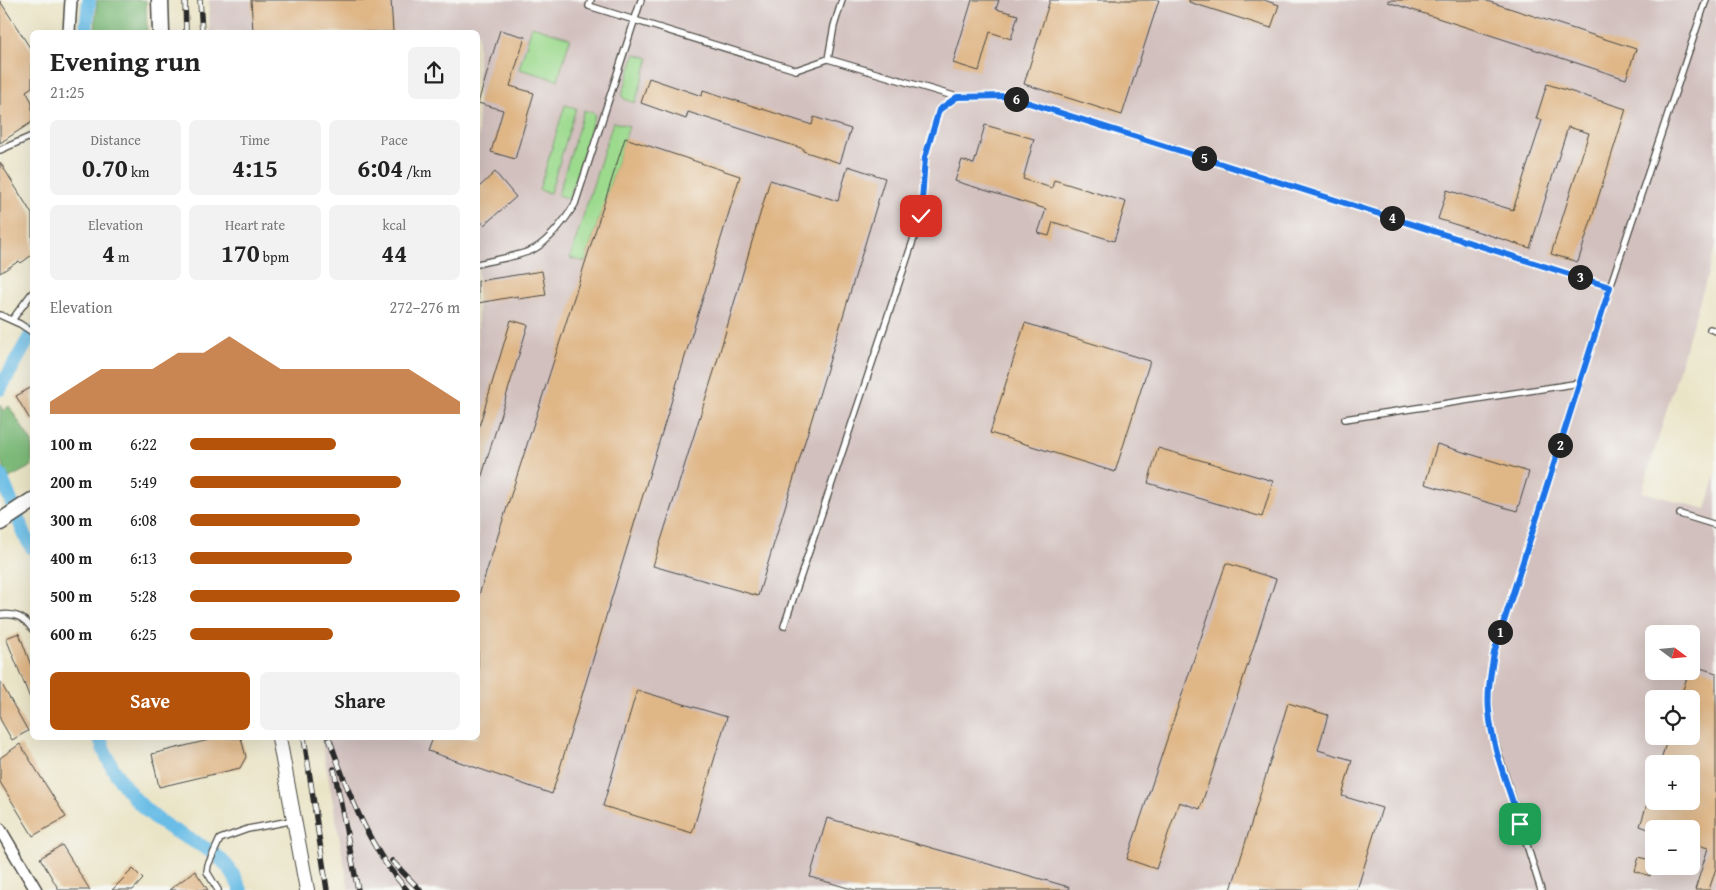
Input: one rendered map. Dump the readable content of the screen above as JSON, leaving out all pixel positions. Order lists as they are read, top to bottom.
{
  "north": "right",
  "page": {
    "heading": ["Evening run", "21:25"],
    "pins": [
      "6",
      "5",
      "4",
      "3",
      "2",
      "1"
    ],
    "stats": [
      ["Distance", "0.70 km"],
      ["Time", "4:15"],
      ["Pace", "6:04 /km"],
      ["Elevation", "4 m"],
      ["Heart rate", "170 bpm"],
      ["kcal", "44"]
    ],
    "chart": ["Elevation", "272–276 m"],
    "list": [
      {
        "name": "100 m",
        "note": "6:22"
      },
      {
        "name": "200 m",
        "note": "5:49"
      },
      {
        "name": "300 m",
        "note": "6:08"
      },
      {
        "name": "400 m",
        "note": "6:13"
      },
      {
        "name": "500 m",
        "note": "5:28"
      },
      {
        "name": "600 m",
        "note": "6:25"
      }
    ],
    "map_buttons": ["+", "−"],
    "buttons": ["Save", "Share"]
  }
}
